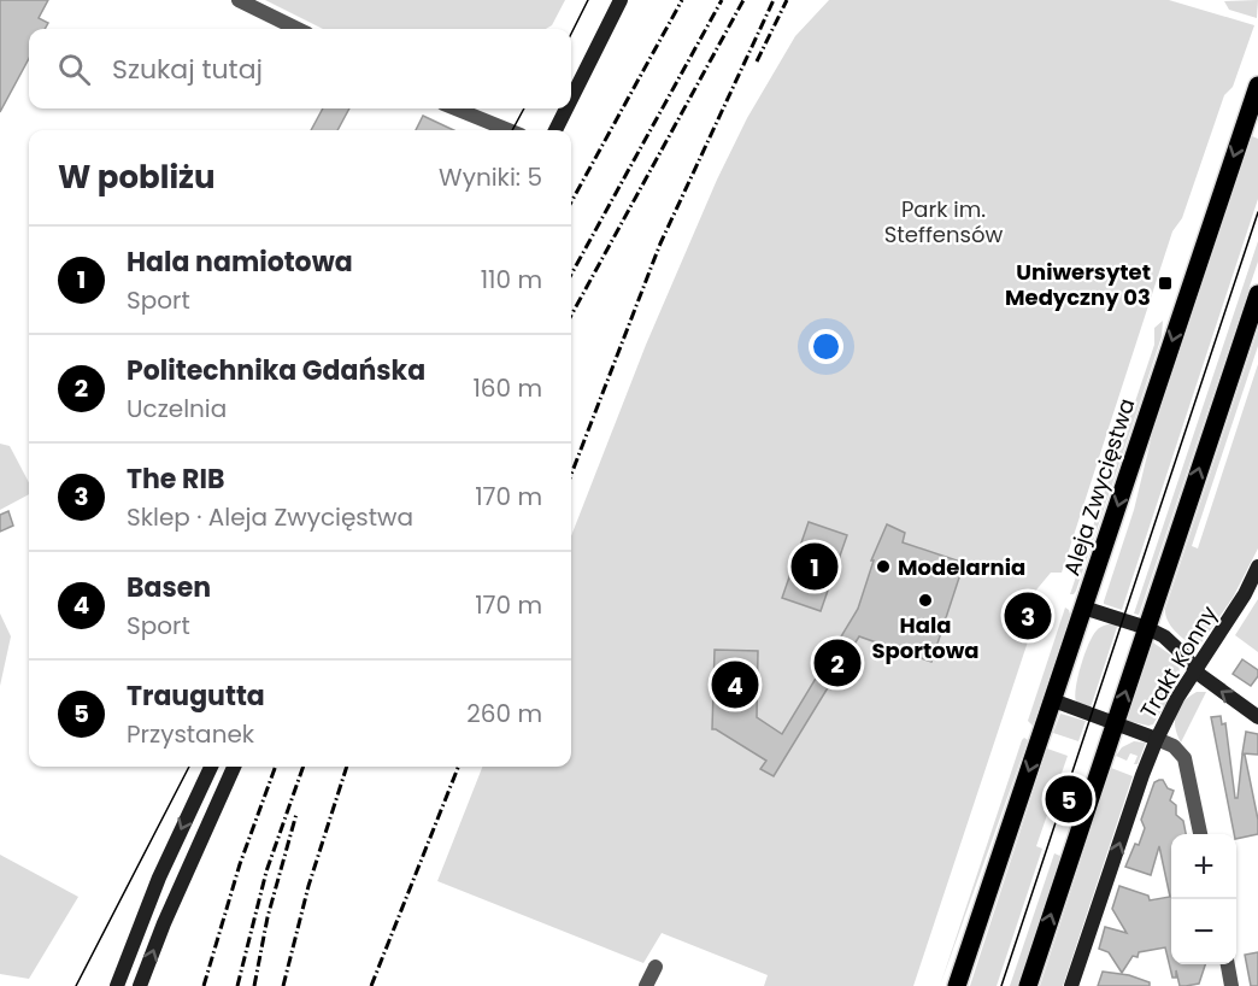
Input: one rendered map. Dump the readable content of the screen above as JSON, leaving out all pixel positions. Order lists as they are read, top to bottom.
{
  "streets": {
    "main road": ["Aleja Zwycięstwa"],
    "street": ["Trakt Konny"]
  },
  "one_way": ["Trakt Konny"],
  "parks": ["Park im. Steffensów"],
  "places": {
    "transit": ["Uniwersytet Medyczny 03"],
    "other": ["Modelarnia", "Hala Sportowa"]
  },
  "page": {
    "search": "Szukaj tutaj",
    "heading": ["W pobliżu", "Wyniki: 5"],
    "list": [
      {
        "mark": "1",
        "name": "Hala namiotowa",
        "note": "Sport",
        "value": "110 m"
      },
      {
        "mark": "2",
        "name": "Politechnika Gdańska",
        "note": "Uczelnia",
        "value": "160 m"
      },
      {
        "mark": "3",
        "name": "The RIB",
        "note": "Sklep · Aleja Zwycięstwa",
        "value": "170 m"
      },
      {
        "mark": "4",
        "name": "Basen",
        "note": "Sport",
        "value": "170 m"
      },
      {
        "mark": "5",
        "name": "Traugutta",
        "note": "Przystanek",
        "value": "260 m"
      }
    ],
    "pins": [
      "1",
      "3",
      "2",
      "4",
      "5"
    ],
    "map_buttons": ["+", "−"]
  }
}
